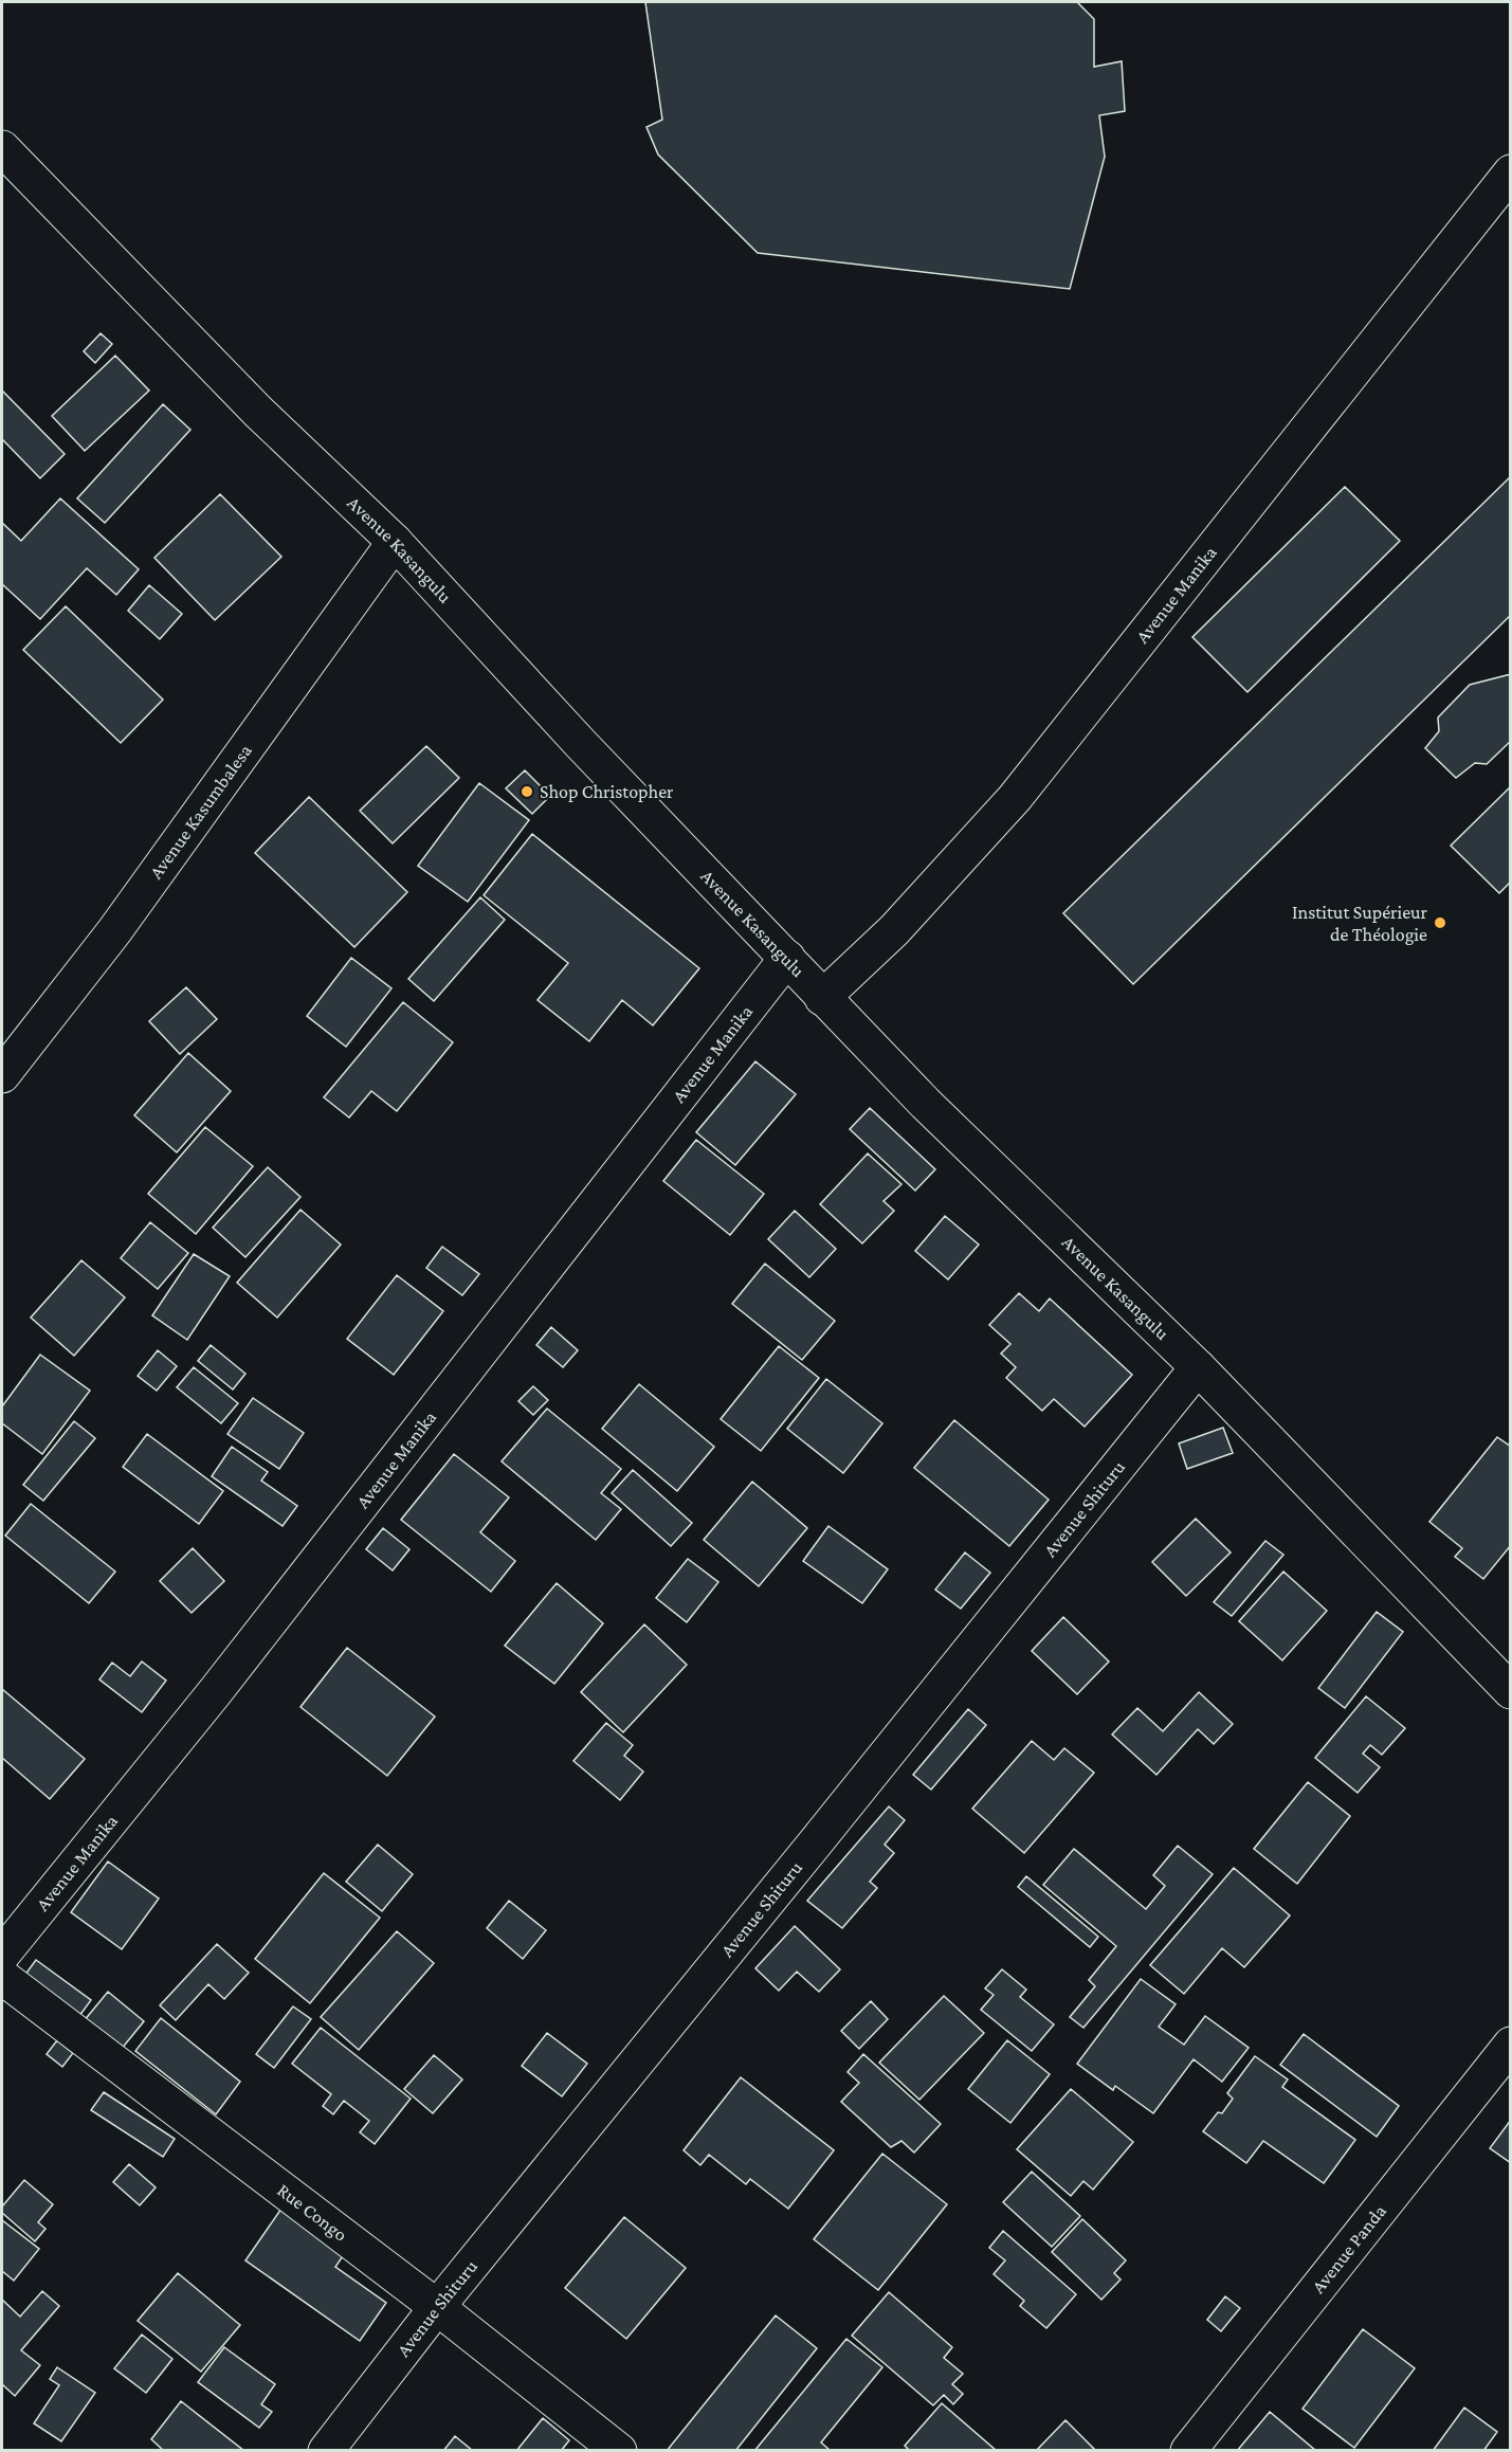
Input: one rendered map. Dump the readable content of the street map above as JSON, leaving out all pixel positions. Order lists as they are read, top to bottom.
{
  "streets": {
    "street": [
      "Avenue Kasangulu",
      "Avenue Manika",
      "Avenue Kasumbalesa",
      "Avenue Shituru",
      "Rue Congo",
      "Avenue Panda"
    ]
  },
  "crossings": [
    ["Avenue Kasangulu", "Avenue Manika"],
    ["Avenue Kasangulu", "Avenue Kasumbalesa"],
    ["Avenue Kasangulu", "Avenue Shituru"],
    ["Avenue Shituru", "Rue Congo"]
  ],
  "places": ["Shop Christopher", "Institut Supérieur de Théologie"]
}
